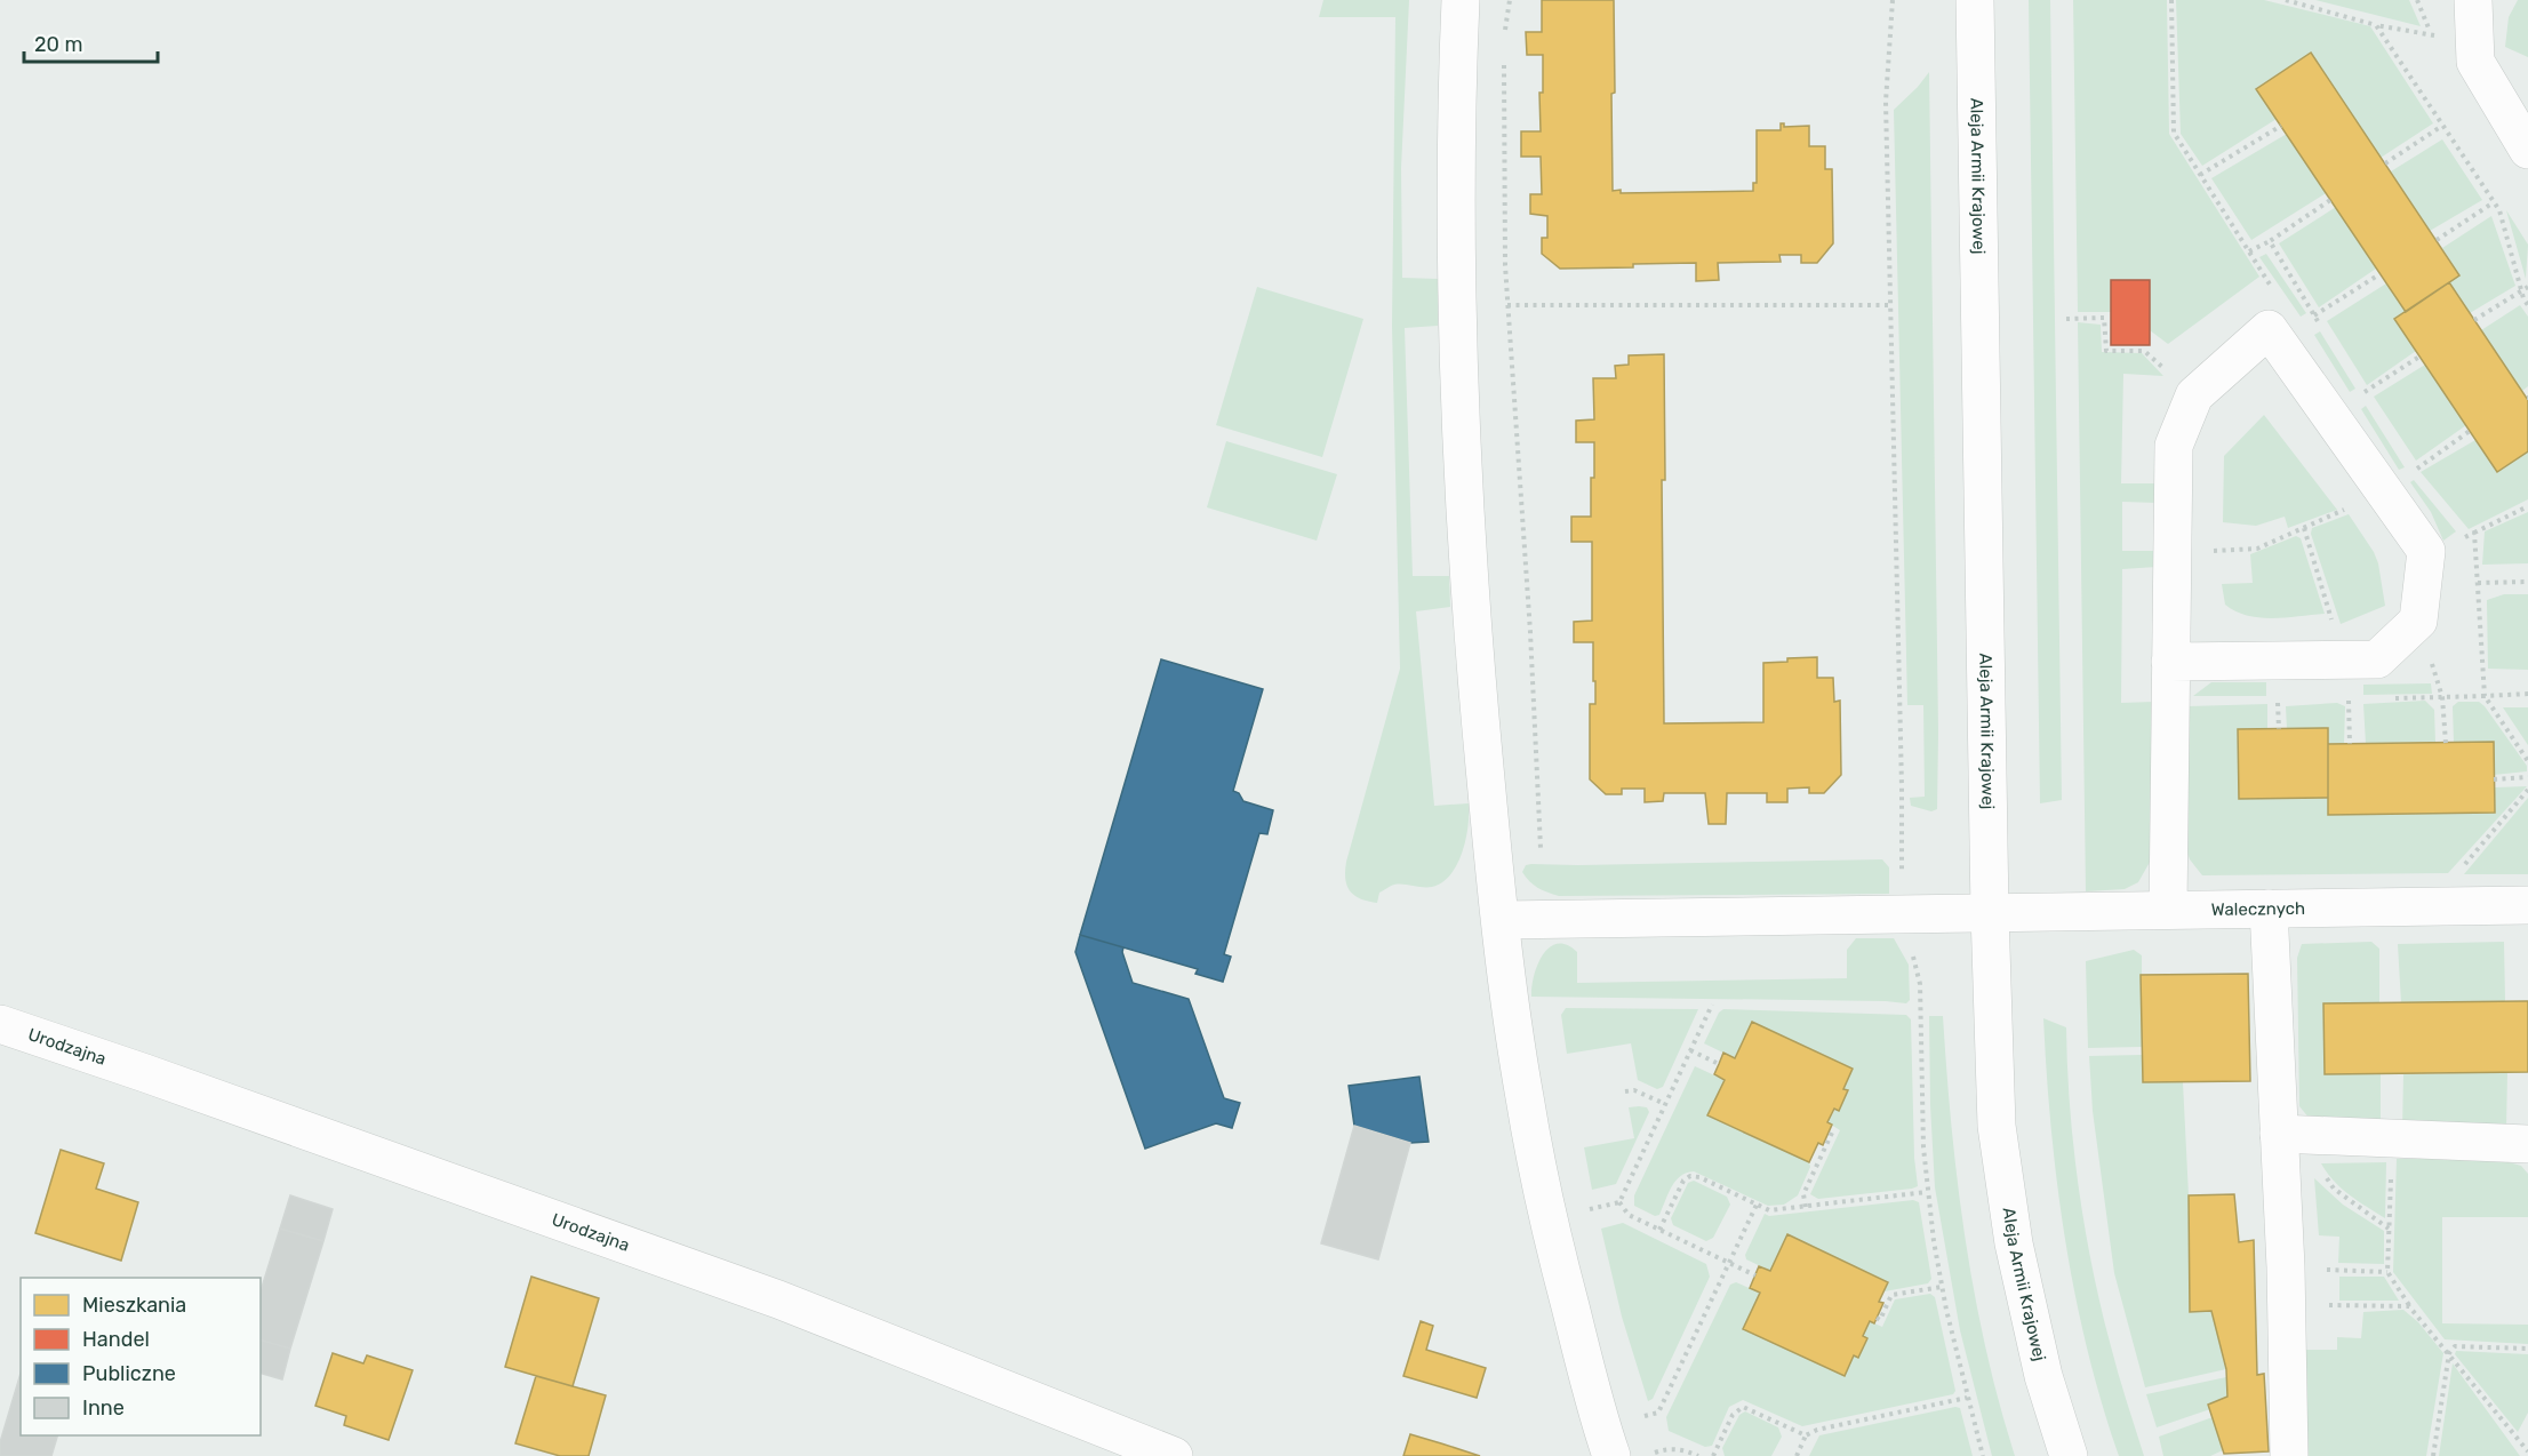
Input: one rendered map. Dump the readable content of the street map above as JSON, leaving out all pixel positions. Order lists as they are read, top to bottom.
{
  "streets": {
    "street": ["Aleja Armii Krajowej", "Walecznych", "Urodzajna"]
  },
  "crossings": [
    ["Aleja Armii Krajowej", "Walecznych"]
  ],
  "legend": [
    "Mieszkania",
    "Handel",
    "Publiczne",
    "Inne"
  ],
  "scale_bar": "20 m"
}
